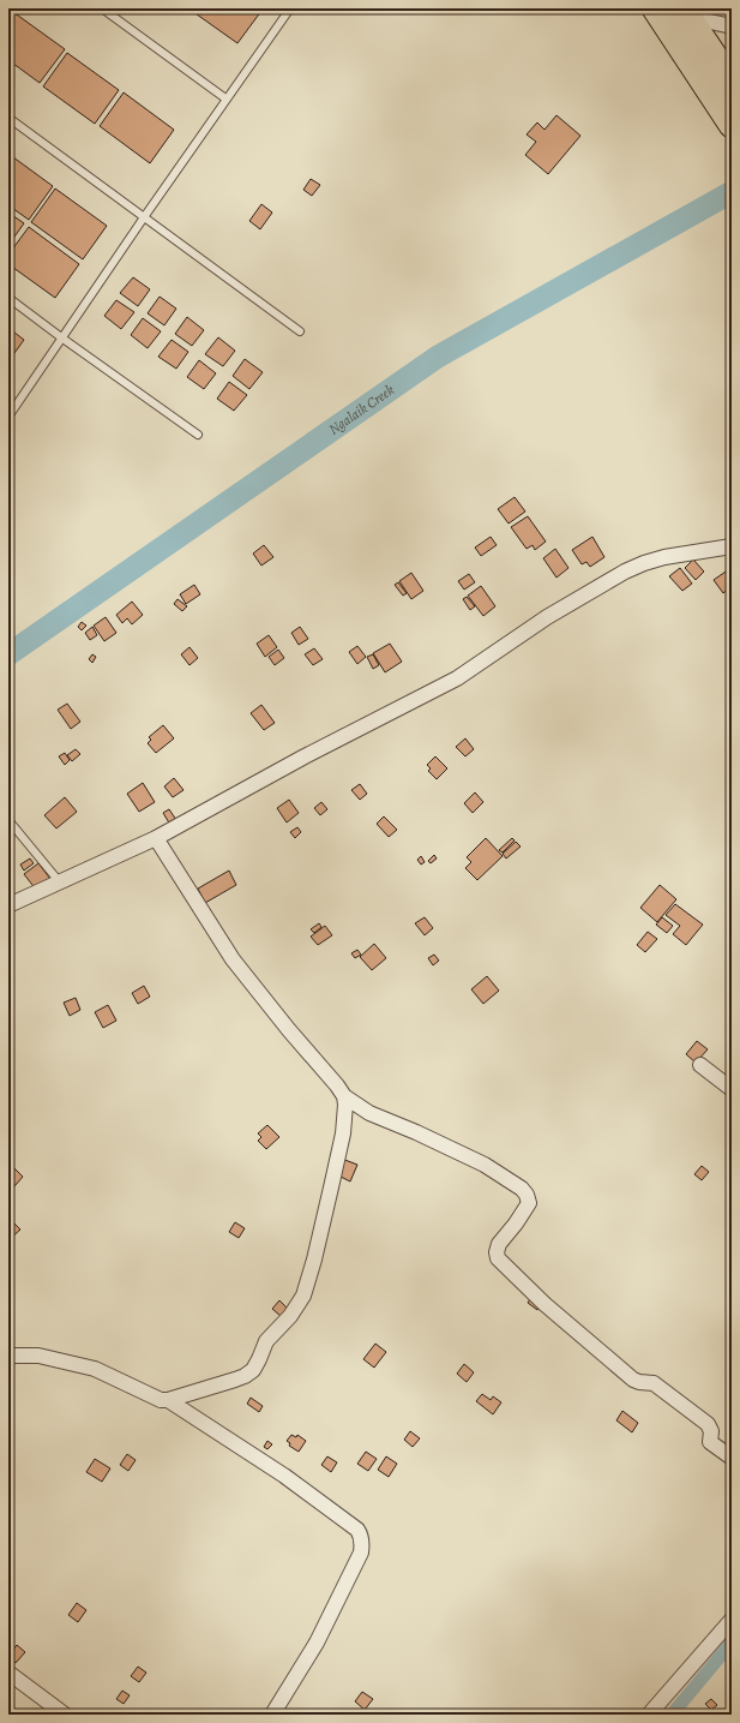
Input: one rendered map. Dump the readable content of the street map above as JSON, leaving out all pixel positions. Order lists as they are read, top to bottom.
{
  "water": ["Ngalaik Creek"]
}
